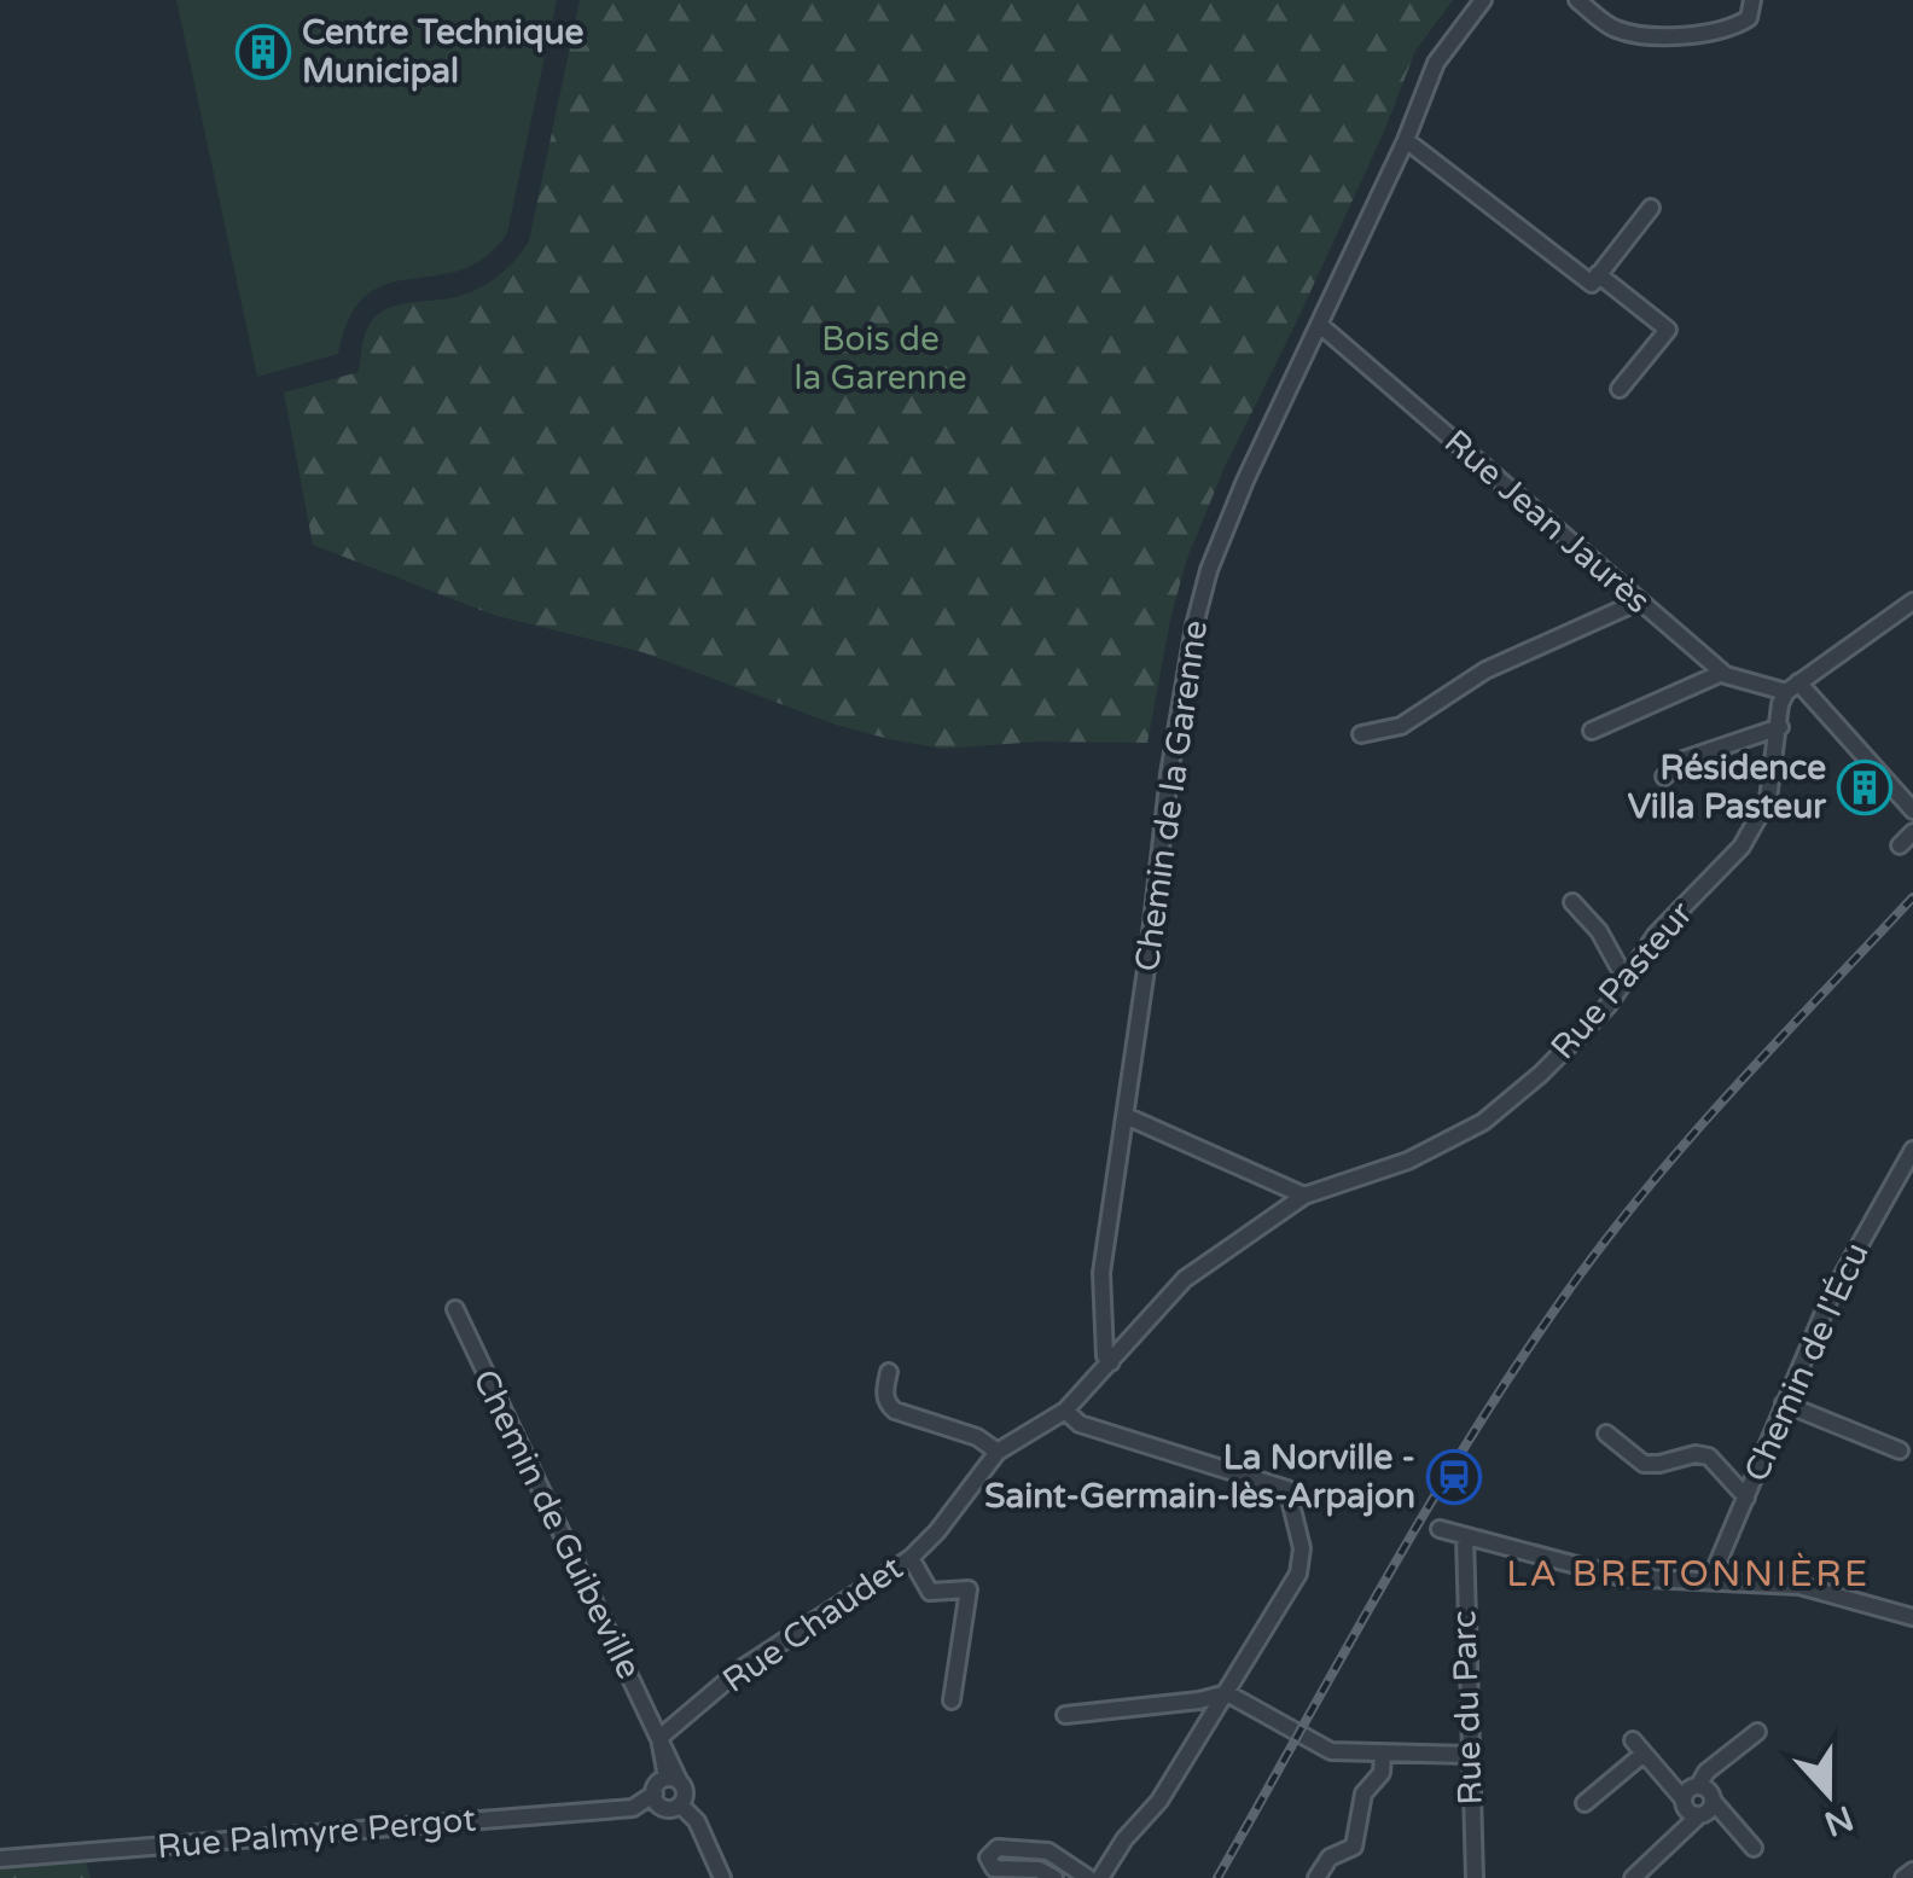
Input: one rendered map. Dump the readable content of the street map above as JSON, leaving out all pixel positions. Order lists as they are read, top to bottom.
{
  "streets": {
    "street": [
      "Rue Jean Jaurès",
      "Chemin de la Garenne",
      "Rue Pasteur",
      "Chemin de l'Écu",
      "Chemin de Guibeville",
      "Rue Chaudet",
      "Rue du Parc",
      "Rue Palmyre Pergot"
    ]
  },
  "crossings": [
    ["Rue Jean Jaurès", "Chemin de la Garenne"],
    ["Rue Jean Jaurès", "Rue Pasteur"],
    ["Chemin de la Garenne", "Rue Pasteur"],
    ["Rue Pasteur", "Rue Chaudet"],
    ["Chemin de Guibeville", "Rue Chaudet"]
  ],
  "districts": ["LA BRETONNIÈRE"],
  "parks": ["Bois de la Garenne"],
  "places": {
    "building": ["Centre Technique Municipal", "Résidence Villa Pasteur"],
    "station": ["La Norville - Saint-Germain-lès-Arpajon"]
  },
  "north": "bottom"
}
